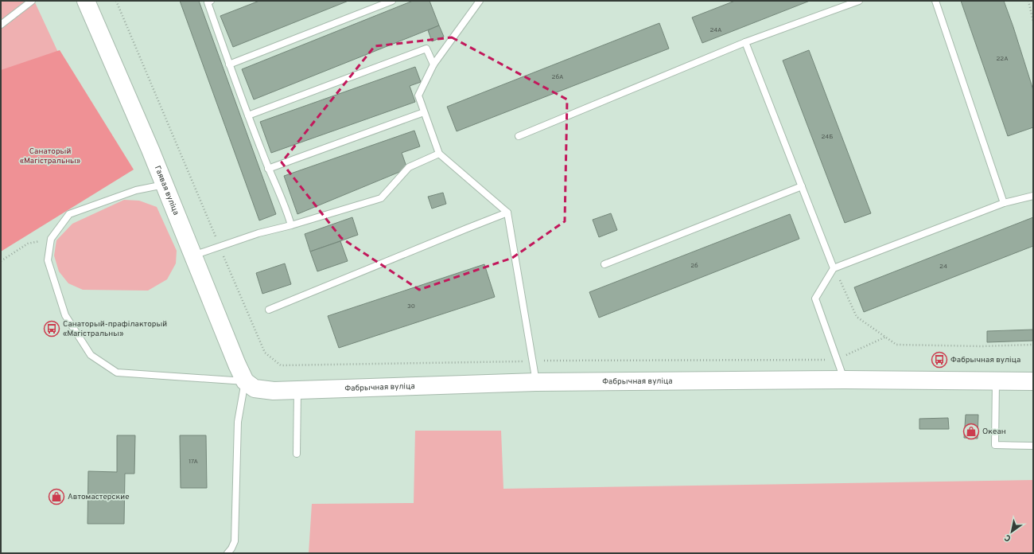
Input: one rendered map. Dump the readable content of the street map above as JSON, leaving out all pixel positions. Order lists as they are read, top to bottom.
{
  "streets": {
    "main road": ["Гаявая вуліца", "Фабрычная вуліца"]
  },
  "crossings": [
    ["Гаявая вуліца", "Фабрычная вуліца"]
  ],
  "parks": ["Санаторый «Магістральны»"],
  "places": {
    "bus stop": ["Санаторый-прафілакторый «Магістральны»", "Фабрычная вуліца"],
    "shop": ["Океан", "Автомастерские"]
  },
  "house_numbers": [
    "24А",
    "22А",
    "26А",
    "24Б",
    "26",
    "24",
    "30",
    "17А"
  ],
  "north": "bottom left"
}
